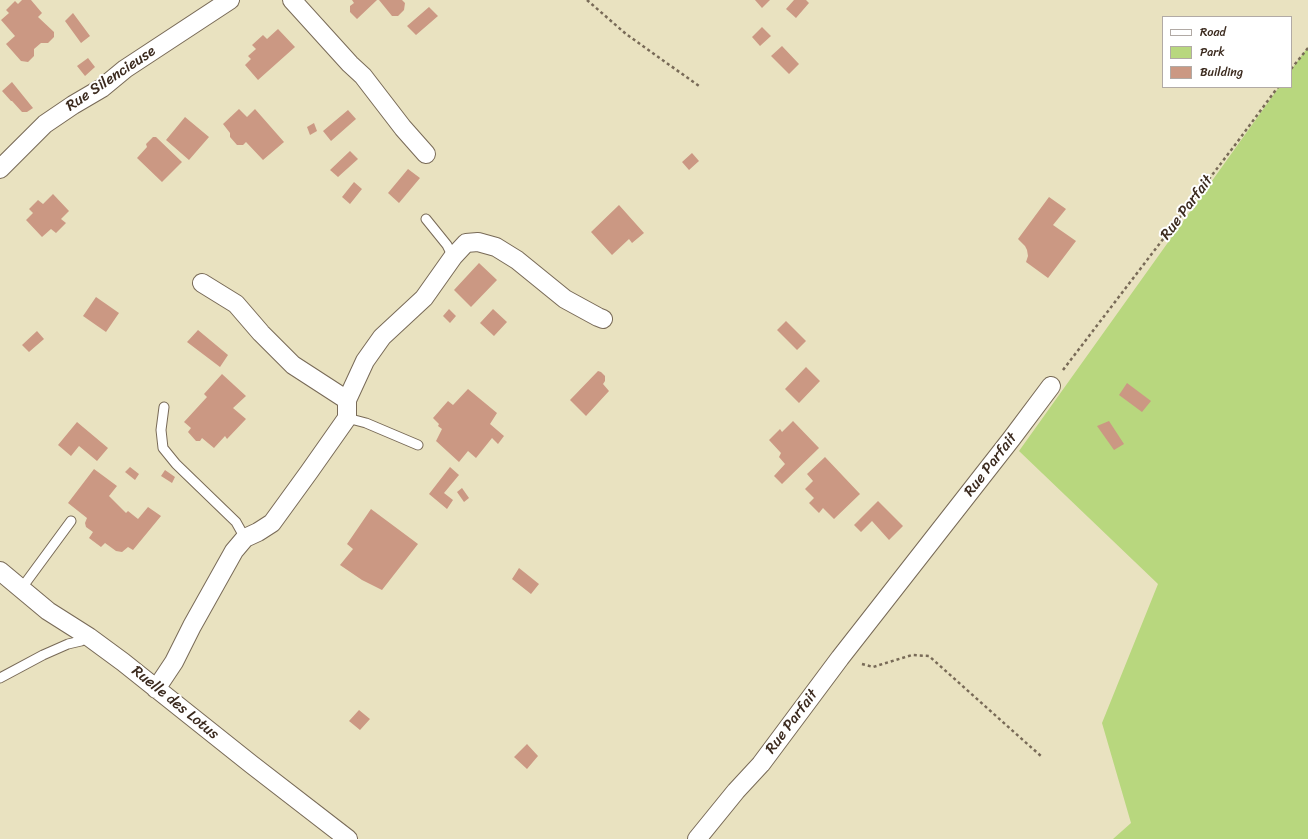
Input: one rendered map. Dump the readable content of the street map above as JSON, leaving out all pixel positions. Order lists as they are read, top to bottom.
{
  "streets": {
    "street": ["Rue Silencieuse", "Rue Parfait", "Ruelle des Lotus"]
  },
  "legend": ["Road", "Park", "Building"]
}
